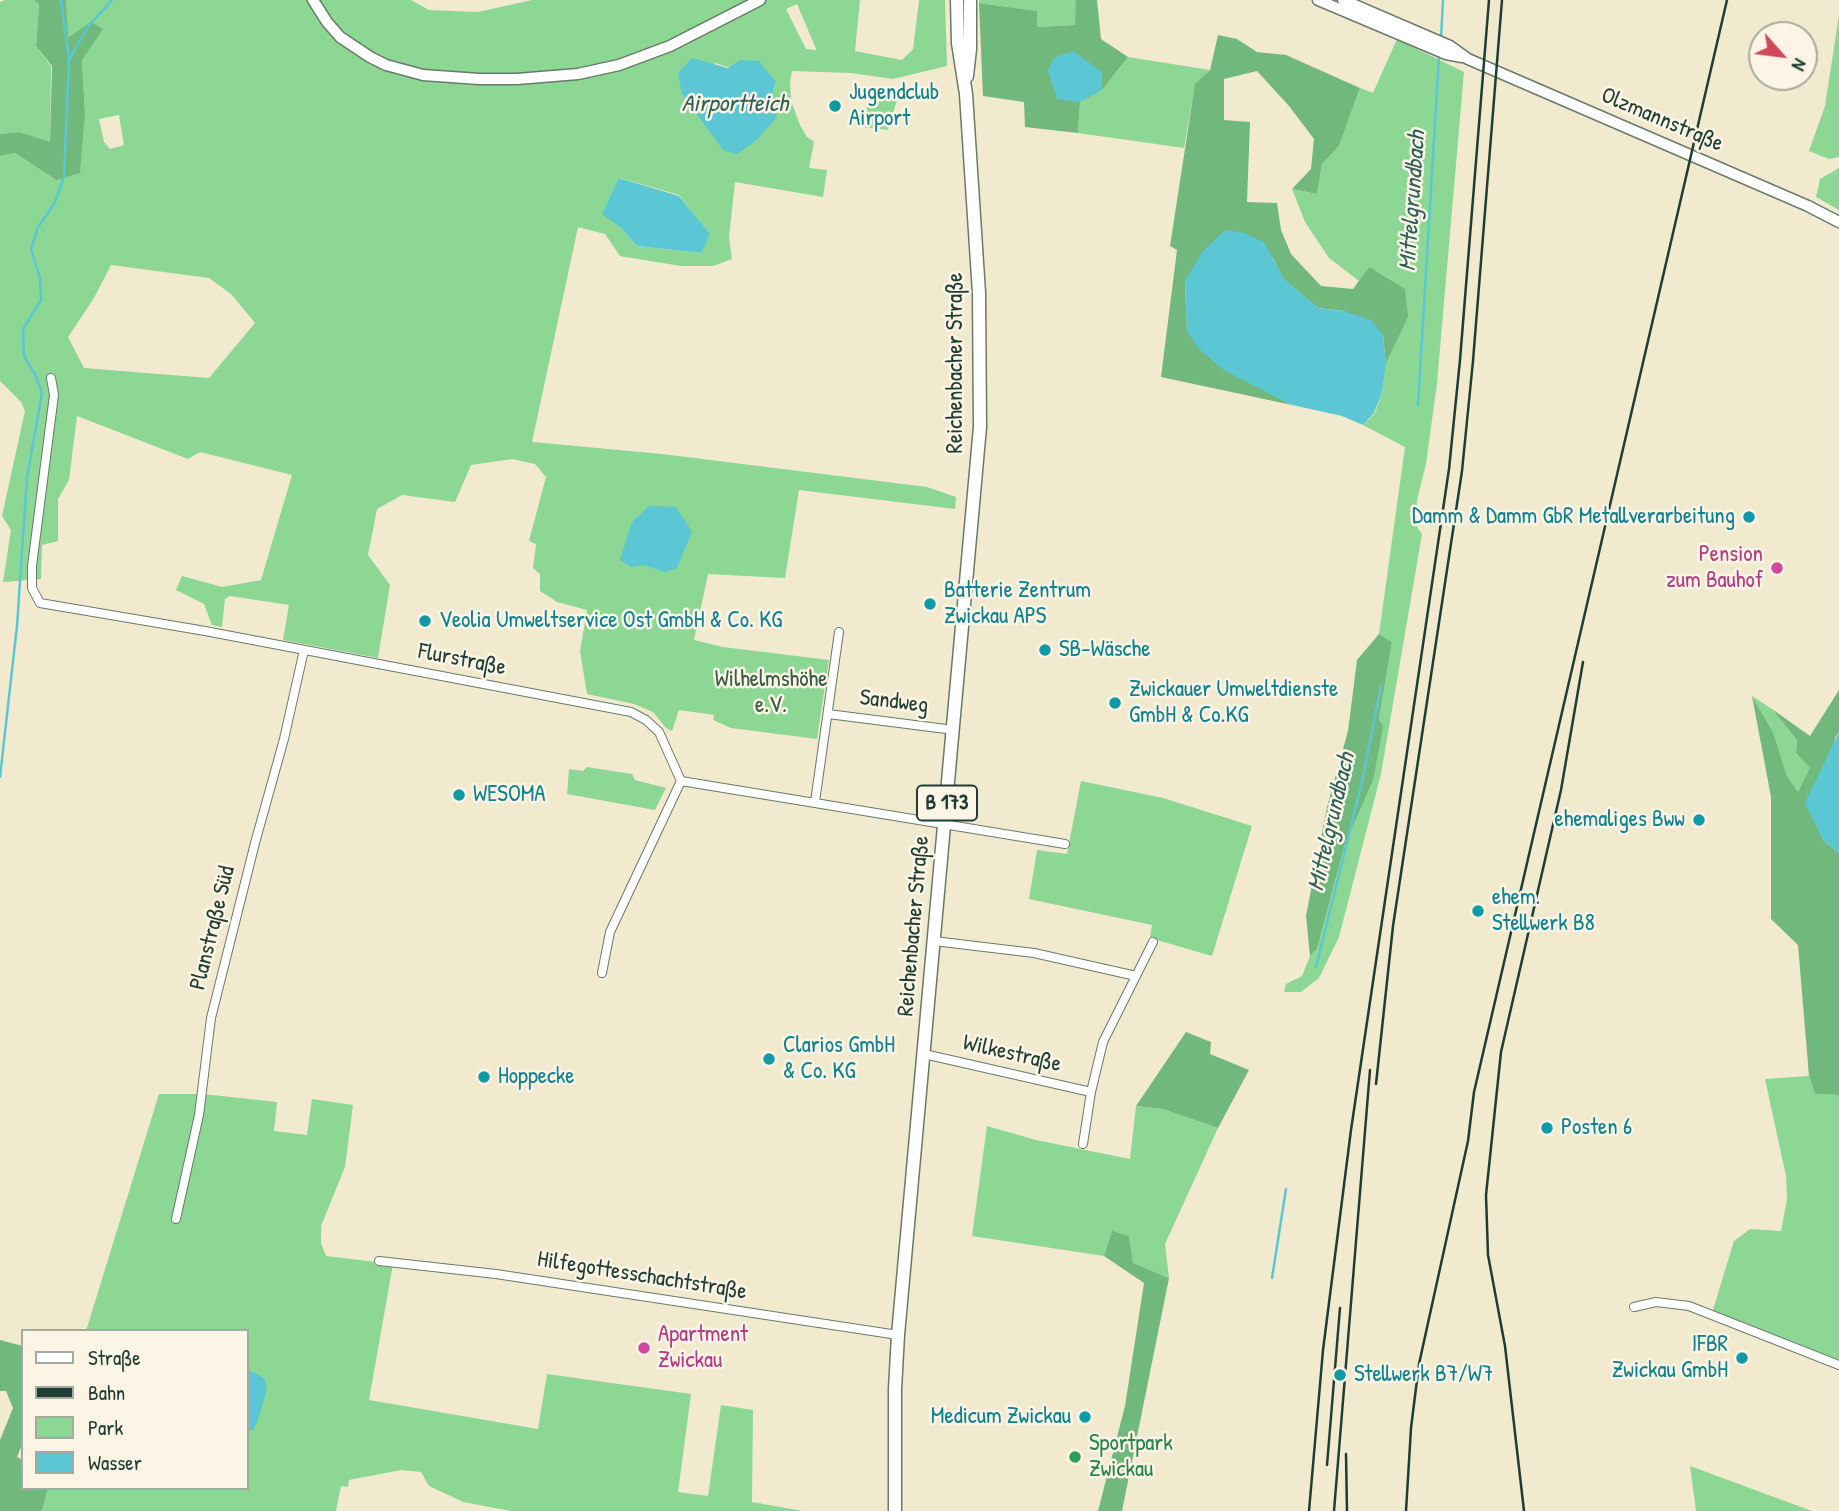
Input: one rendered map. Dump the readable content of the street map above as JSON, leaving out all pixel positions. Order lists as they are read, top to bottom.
{
  "streets": {
    "main road": ["Olzmannstraße", "Reichenbacher Straße", "B 173"],
    "street": [
      "Flurstraße",
      "Sandweg",
      "Planstraße Süd",
      "Wilkestraße",
      "Hilfegottesschachtstraße"
    ]
  },
  "crossings": [
    ["Reichenbacher Straße", "Sandweg"],
    ["Reichenbacher Straße", "Wilkestraße"],
    ["Reichenbacher Straße", "Hilfegottesschachtstraße"],
    ["Flurstraße", "Planstraße Süd"]
  ],
  "water": ["Airportteich", "Mittelgrundbach"],
  "parks": ["Wilhelmshöhe e.V."],
  "places": [
    "Jugendclub Airport",
    "Damm & Damm GbR Metallverarbeitung",
    "Pension zum Bauhof",
    "Batterie Zentrum Zwickau APS",
    "Veolia Umweltservice Ost GmbH & Co. KG",
    "SB-Wäsche",
    "Zwickauer Umweltdienste GmbH & Co.KG",
    "WESOMA",
    "ehemaliges Bww",
    "ehem. Stellwerk B8",
    "Clarios GmbH & Co. KG",
    "Hoppecke",
    "Posten 6",
    "Apartment Zwickau",
    "IFBR Zwickau GmbH",
    "Stellwerk B7/W7",
    "Medicum Zwickau",
    "Sportpark Zwickau"
  ],
  "legend": [
    "Straße",
    "Bahn",
    "Park",
    "Wasser"
  ],
  "north": "bottom right"
}
